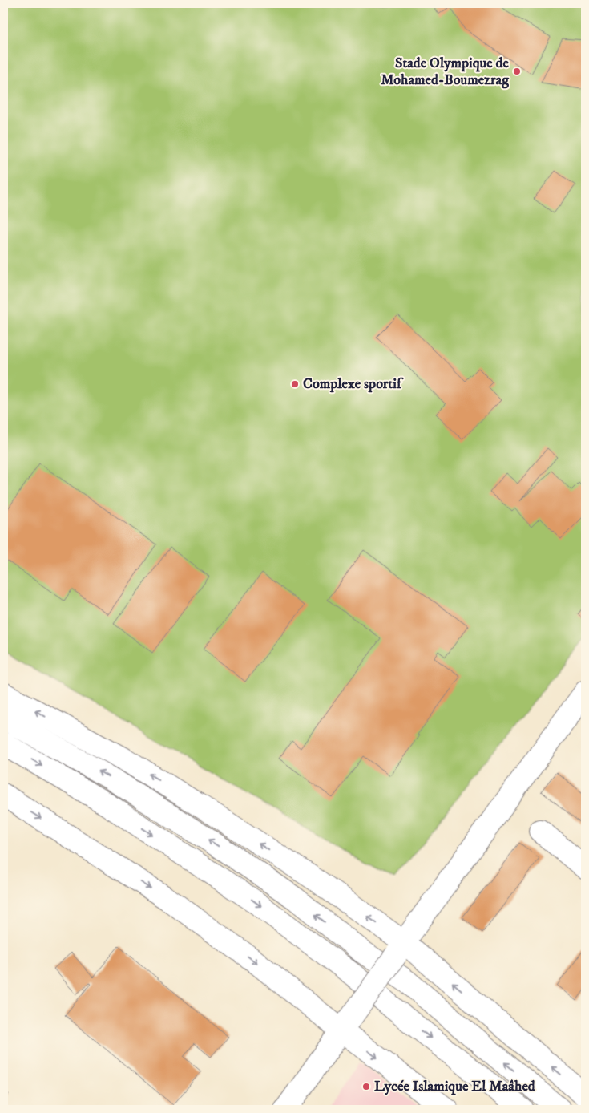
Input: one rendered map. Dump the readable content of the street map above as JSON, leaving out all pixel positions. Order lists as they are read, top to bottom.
{
  "places": ["Stade Olympique de Mohamed-Boumezrag", "Complexe sportif", "Lycée Islamique El Maâhed"]
}
